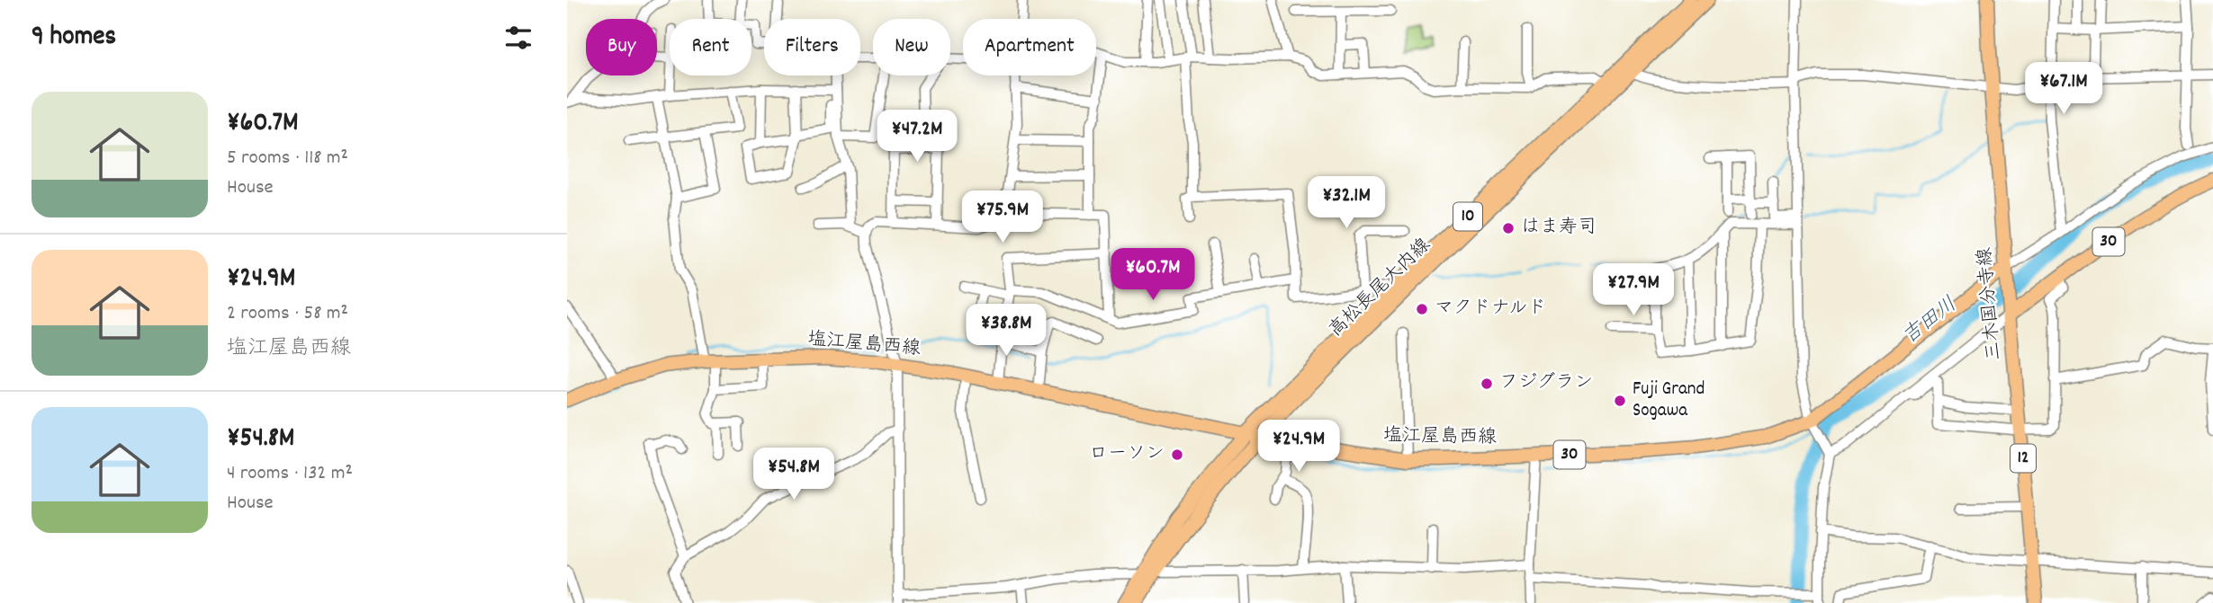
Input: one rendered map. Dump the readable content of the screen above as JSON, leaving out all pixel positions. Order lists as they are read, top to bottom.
{
  "streets": {
    "main road": [
      "10",
      "30",
      "高松長尾大内線",
      "三木国分寺線",
      "塩江屋島西線",
      "12"
    ]
  },
  "crossings": [
    ["30", "三木国分寺線"],
    ["高松長尾大内線", "塩江屋島西線"],
    ["三木国分寺線", "塩江屋島西線"]
  ],
  "water": ["吉田川"],
  "places": [
    "はま寿司",
    "マクドナルド",
    "フジグラン",
    "Fuji Grand Sogawa",
    "ローソン"
  ],
  "page": {
    "heading": "9 homes",
    "chip": [
      "Buy",
      "Rent",
      "Filters",
      "New",
      "Apartment"
    ],
    "price": [
      "¥67.1M",
      "¥47.2M",
      "¥32.1M",
      "¥75.9M",
      "¥60.7M",
      "¥27.9M",
      "¥38.8M",
      "¥24.9M",
      "¥54.8M"
    ],
    "list": [
      {
        "name": "¥60.7M",
        "note": "5 rooms · 118 m² · House"
      },
      {
        "name": "¥24.9M",
        "note": "2 rooms · 58 m² · 塩江屋島西線"
      },
      {
        "name": "¥54.8M",
        "note": "4 rooms · 132 m² · House"
      }
    ]
  }
}
